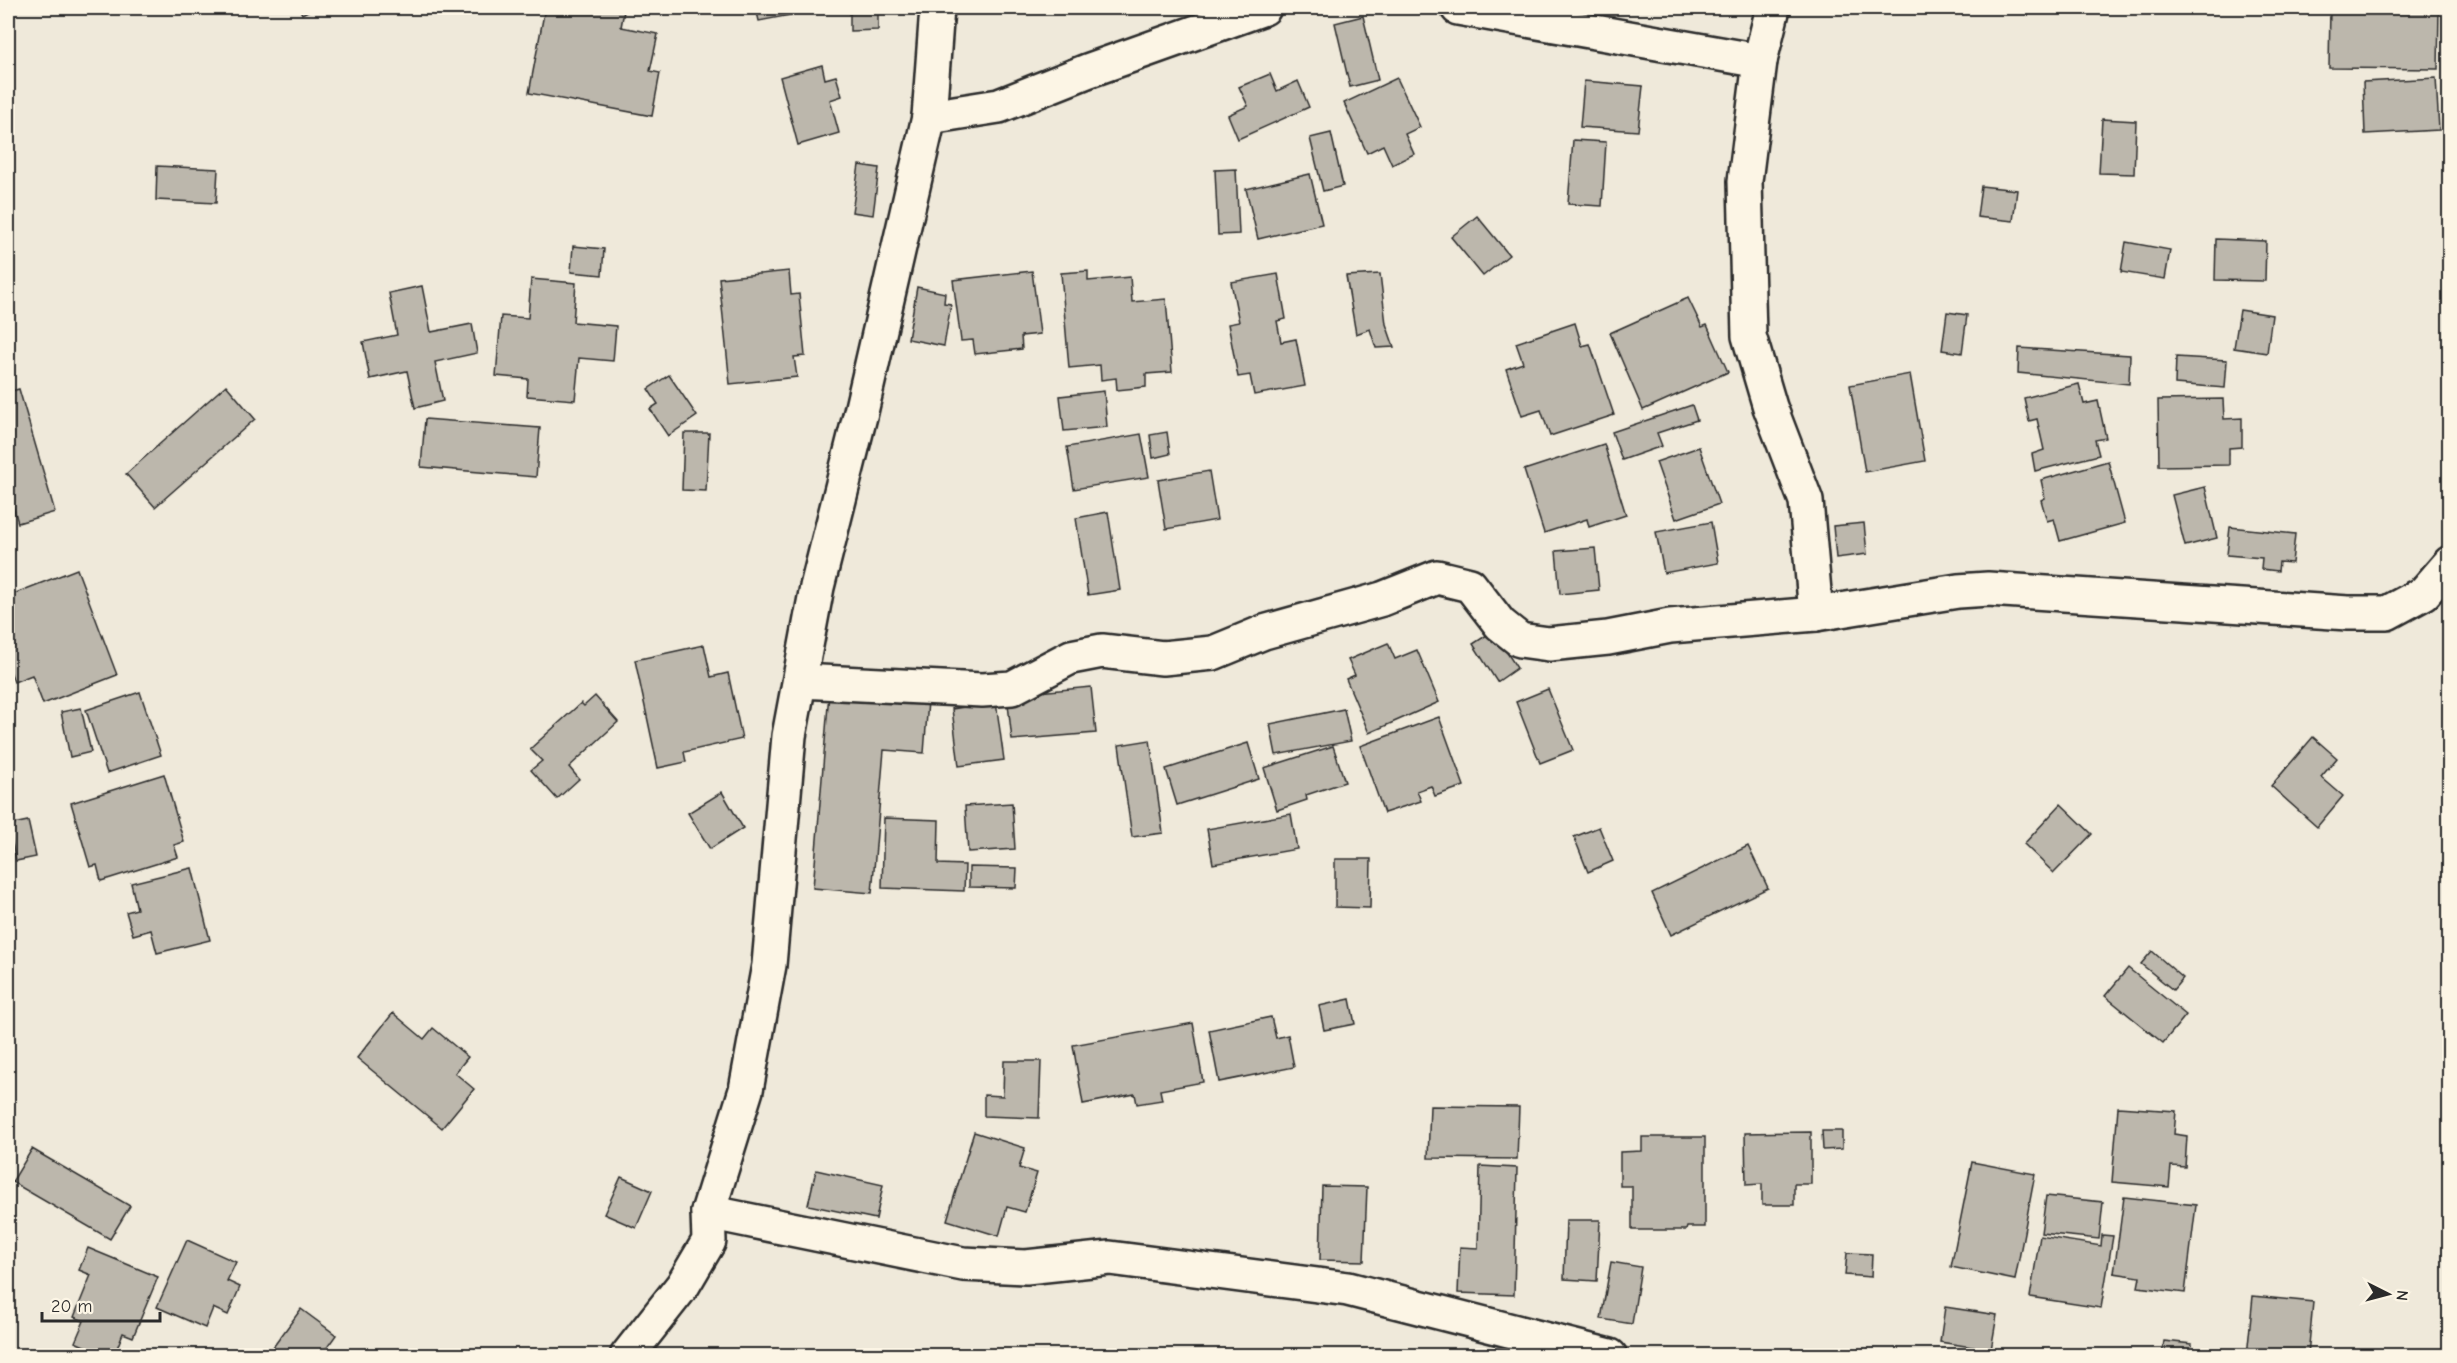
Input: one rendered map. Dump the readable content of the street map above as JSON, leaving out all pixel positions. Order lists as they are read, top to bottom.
{
  "scale_bar": "20 m",
  "north": "right"
}
